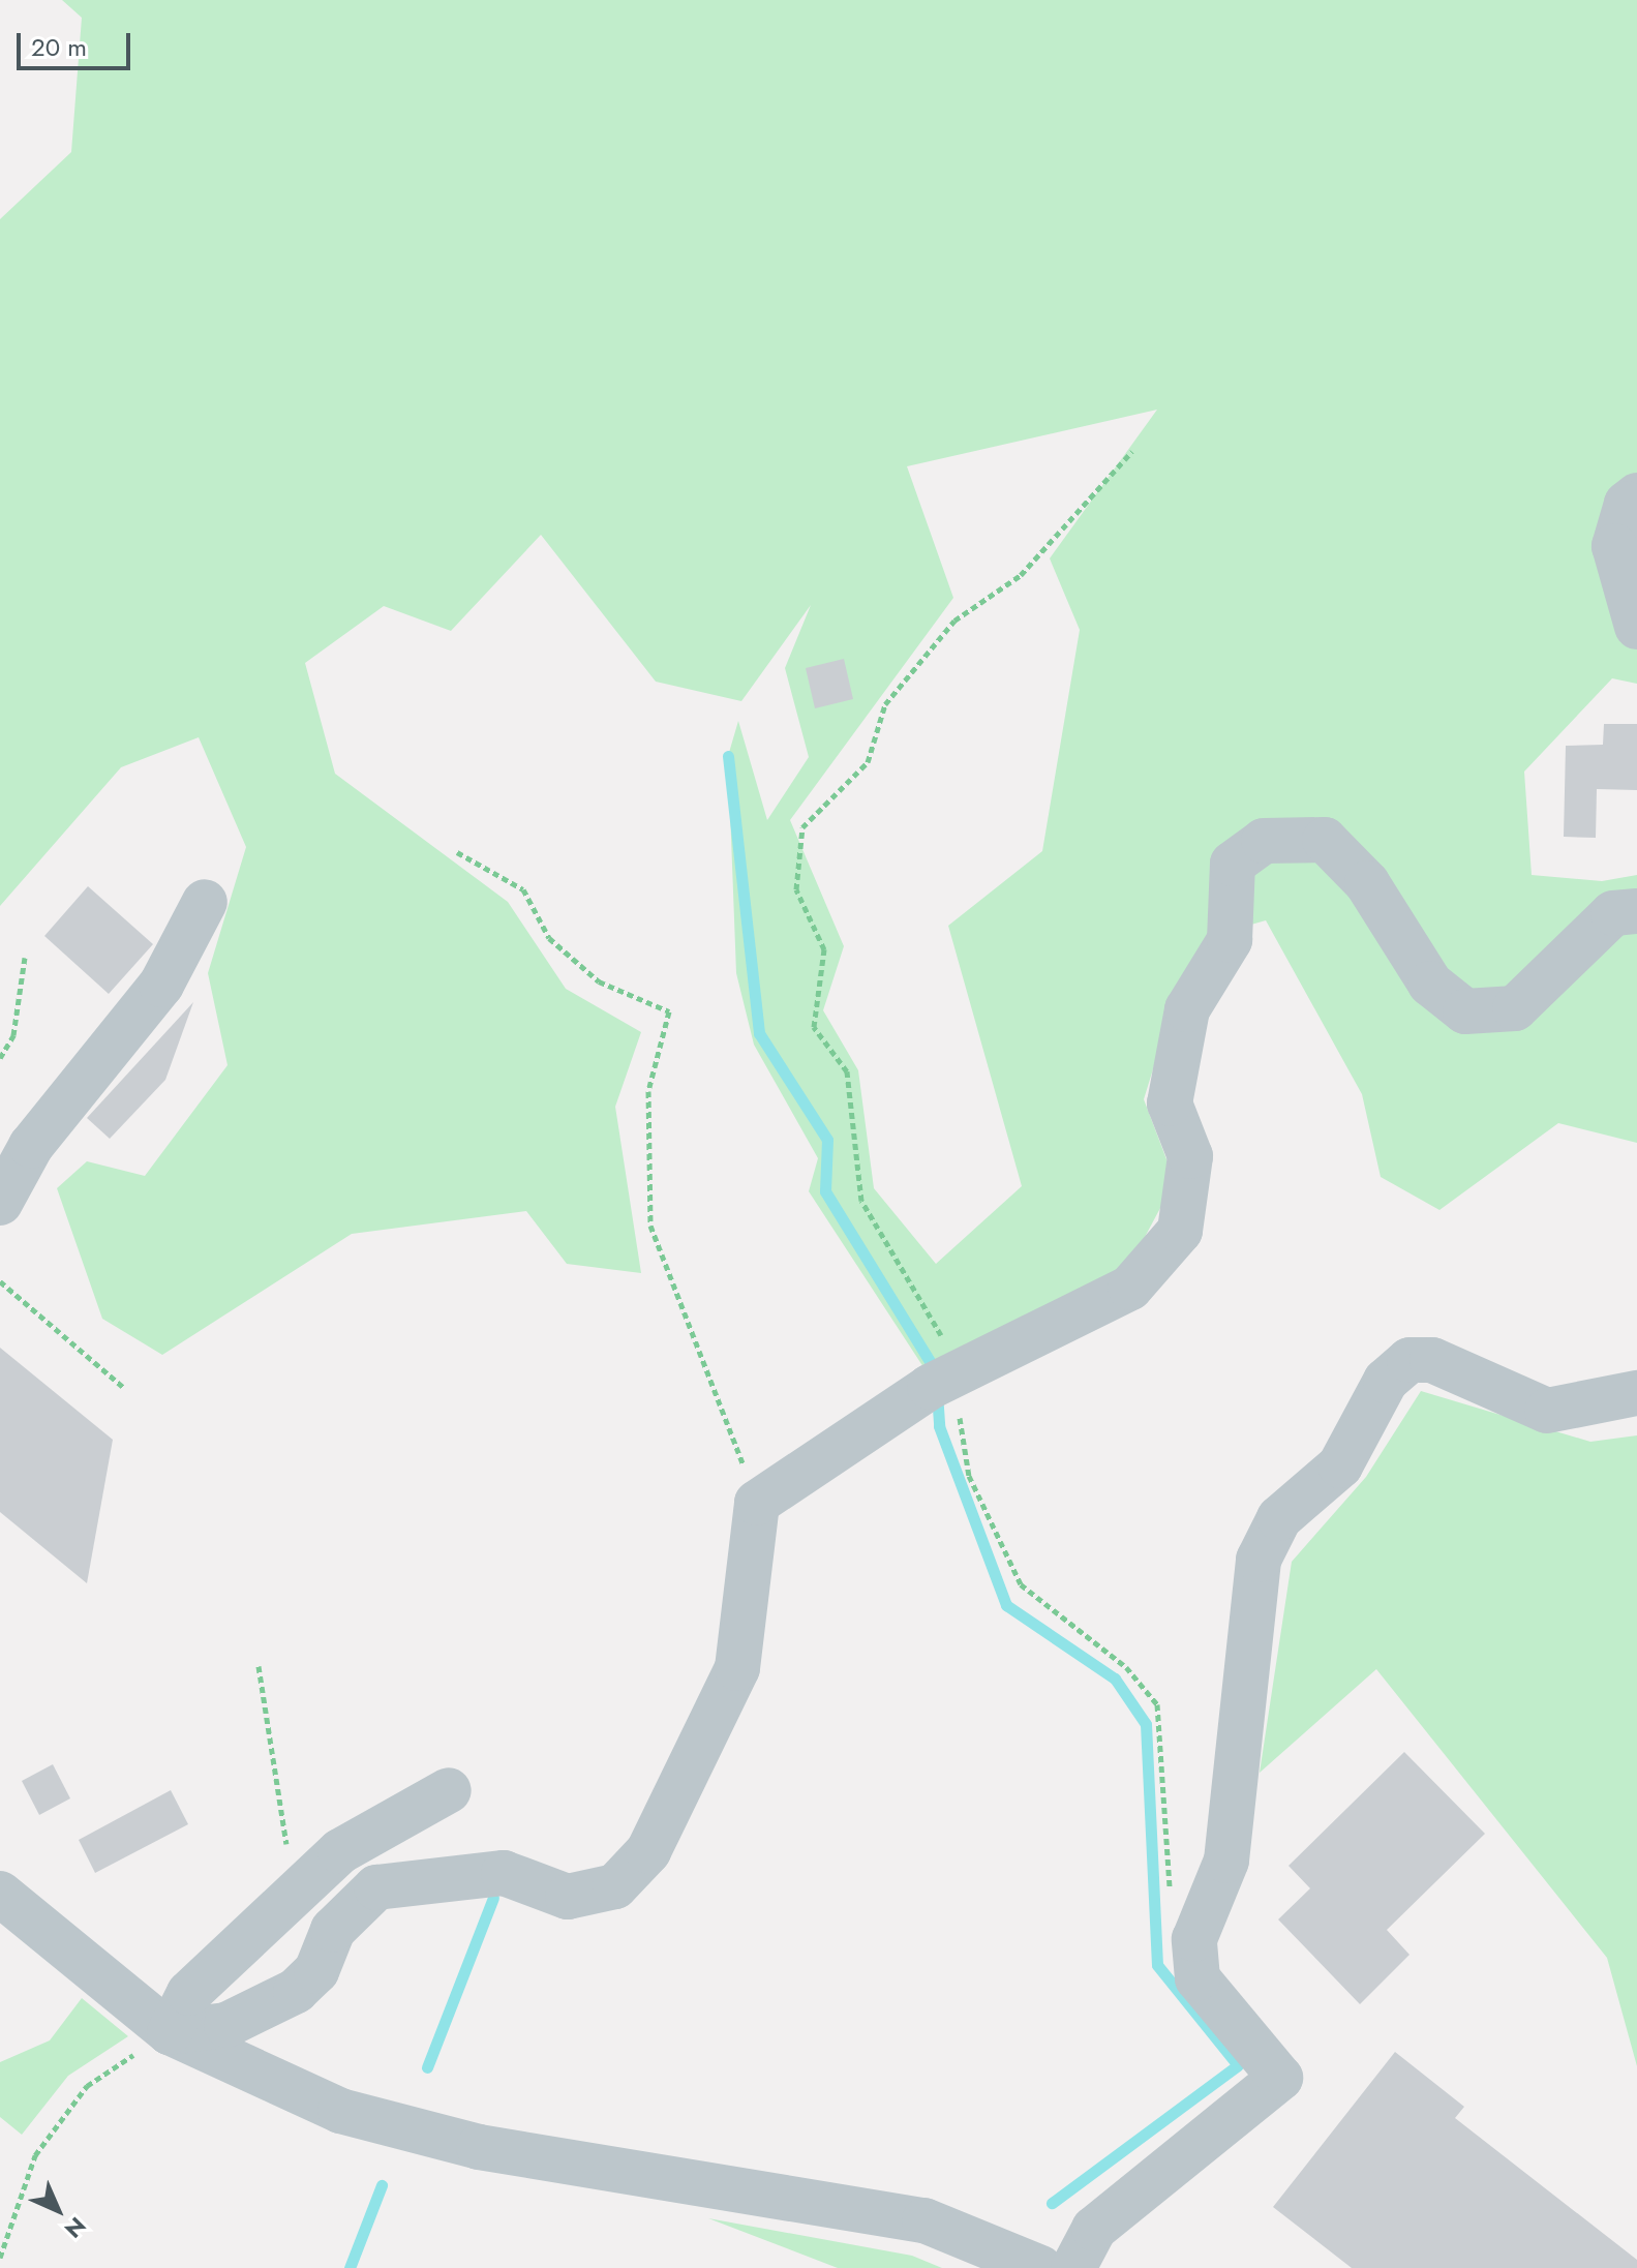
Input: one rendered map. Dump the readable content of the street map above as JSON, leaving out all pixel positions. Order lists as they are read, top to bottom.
{
  "scale_bar": "20 m",
  "north": "bottom right"
}
